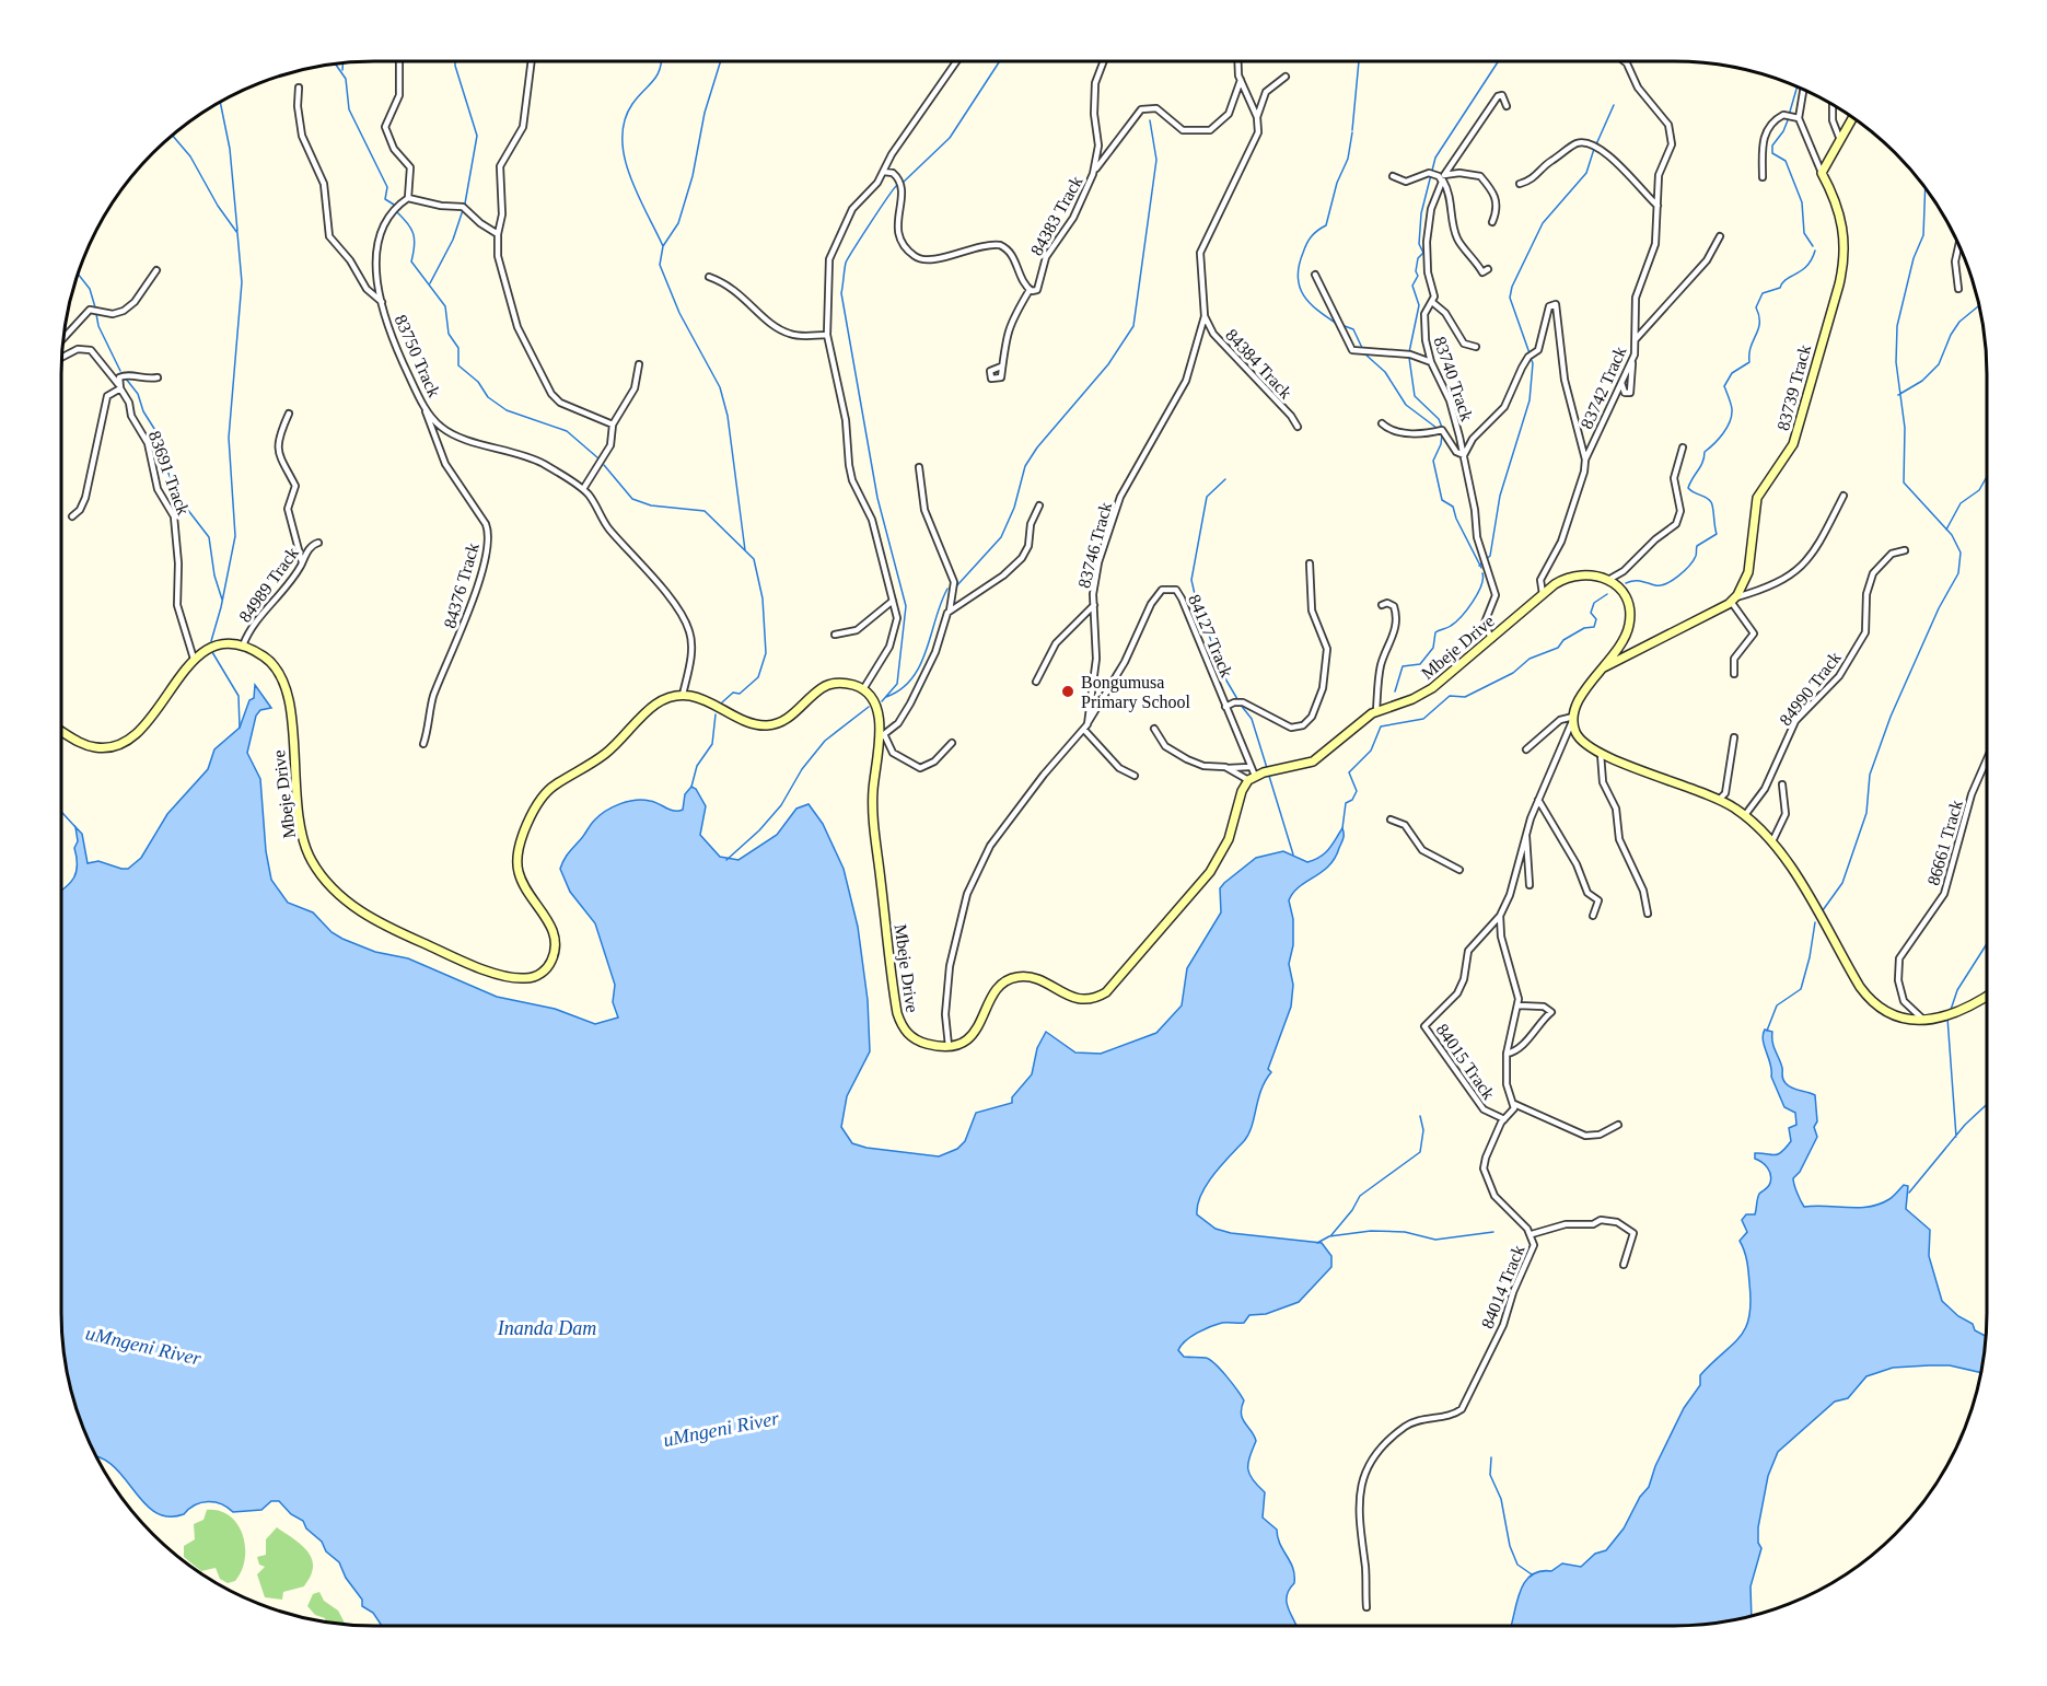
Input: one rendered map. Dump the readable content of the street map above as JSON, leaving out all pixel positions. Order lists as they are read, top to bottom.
{
  "streets": {
    "street": [
      "84383 Track",
      "83750 Track",
      "84384 Track",
      "83740 Track",
      "83742 Track",
      "83739 Track",
      "83691 Track",
      "83746 Track",
      "84989 Track",
      "84376 Track",
      "84127 Track",
      "Mbeje Drive",
      "84990 Track",
      "86661 Track",
      "84015 Track",
      "84014 Track"
    ]
  },
  "crossings": [
    ["83750 Track", "84376 Track"],
    ["83750 Track", "Mbeje Drive"],
    ["84384 Track", "83746 Track"],
    ["83740 Track", "Mbeje Drive"],
    ["83742 Track", "Mbeje Drive"],
    ["83746 Track", "84127 Track"],
    ["84989 Track", "Mbeje Drive"],
    ["84127 Track", "Mbeje Drive"],
    ["84015 Track", "84014 Track"]
  ],
  "water": ["Inanda Dam", "uMngeni River"],
  "places": ["Bongumusa Primary School"]
}
